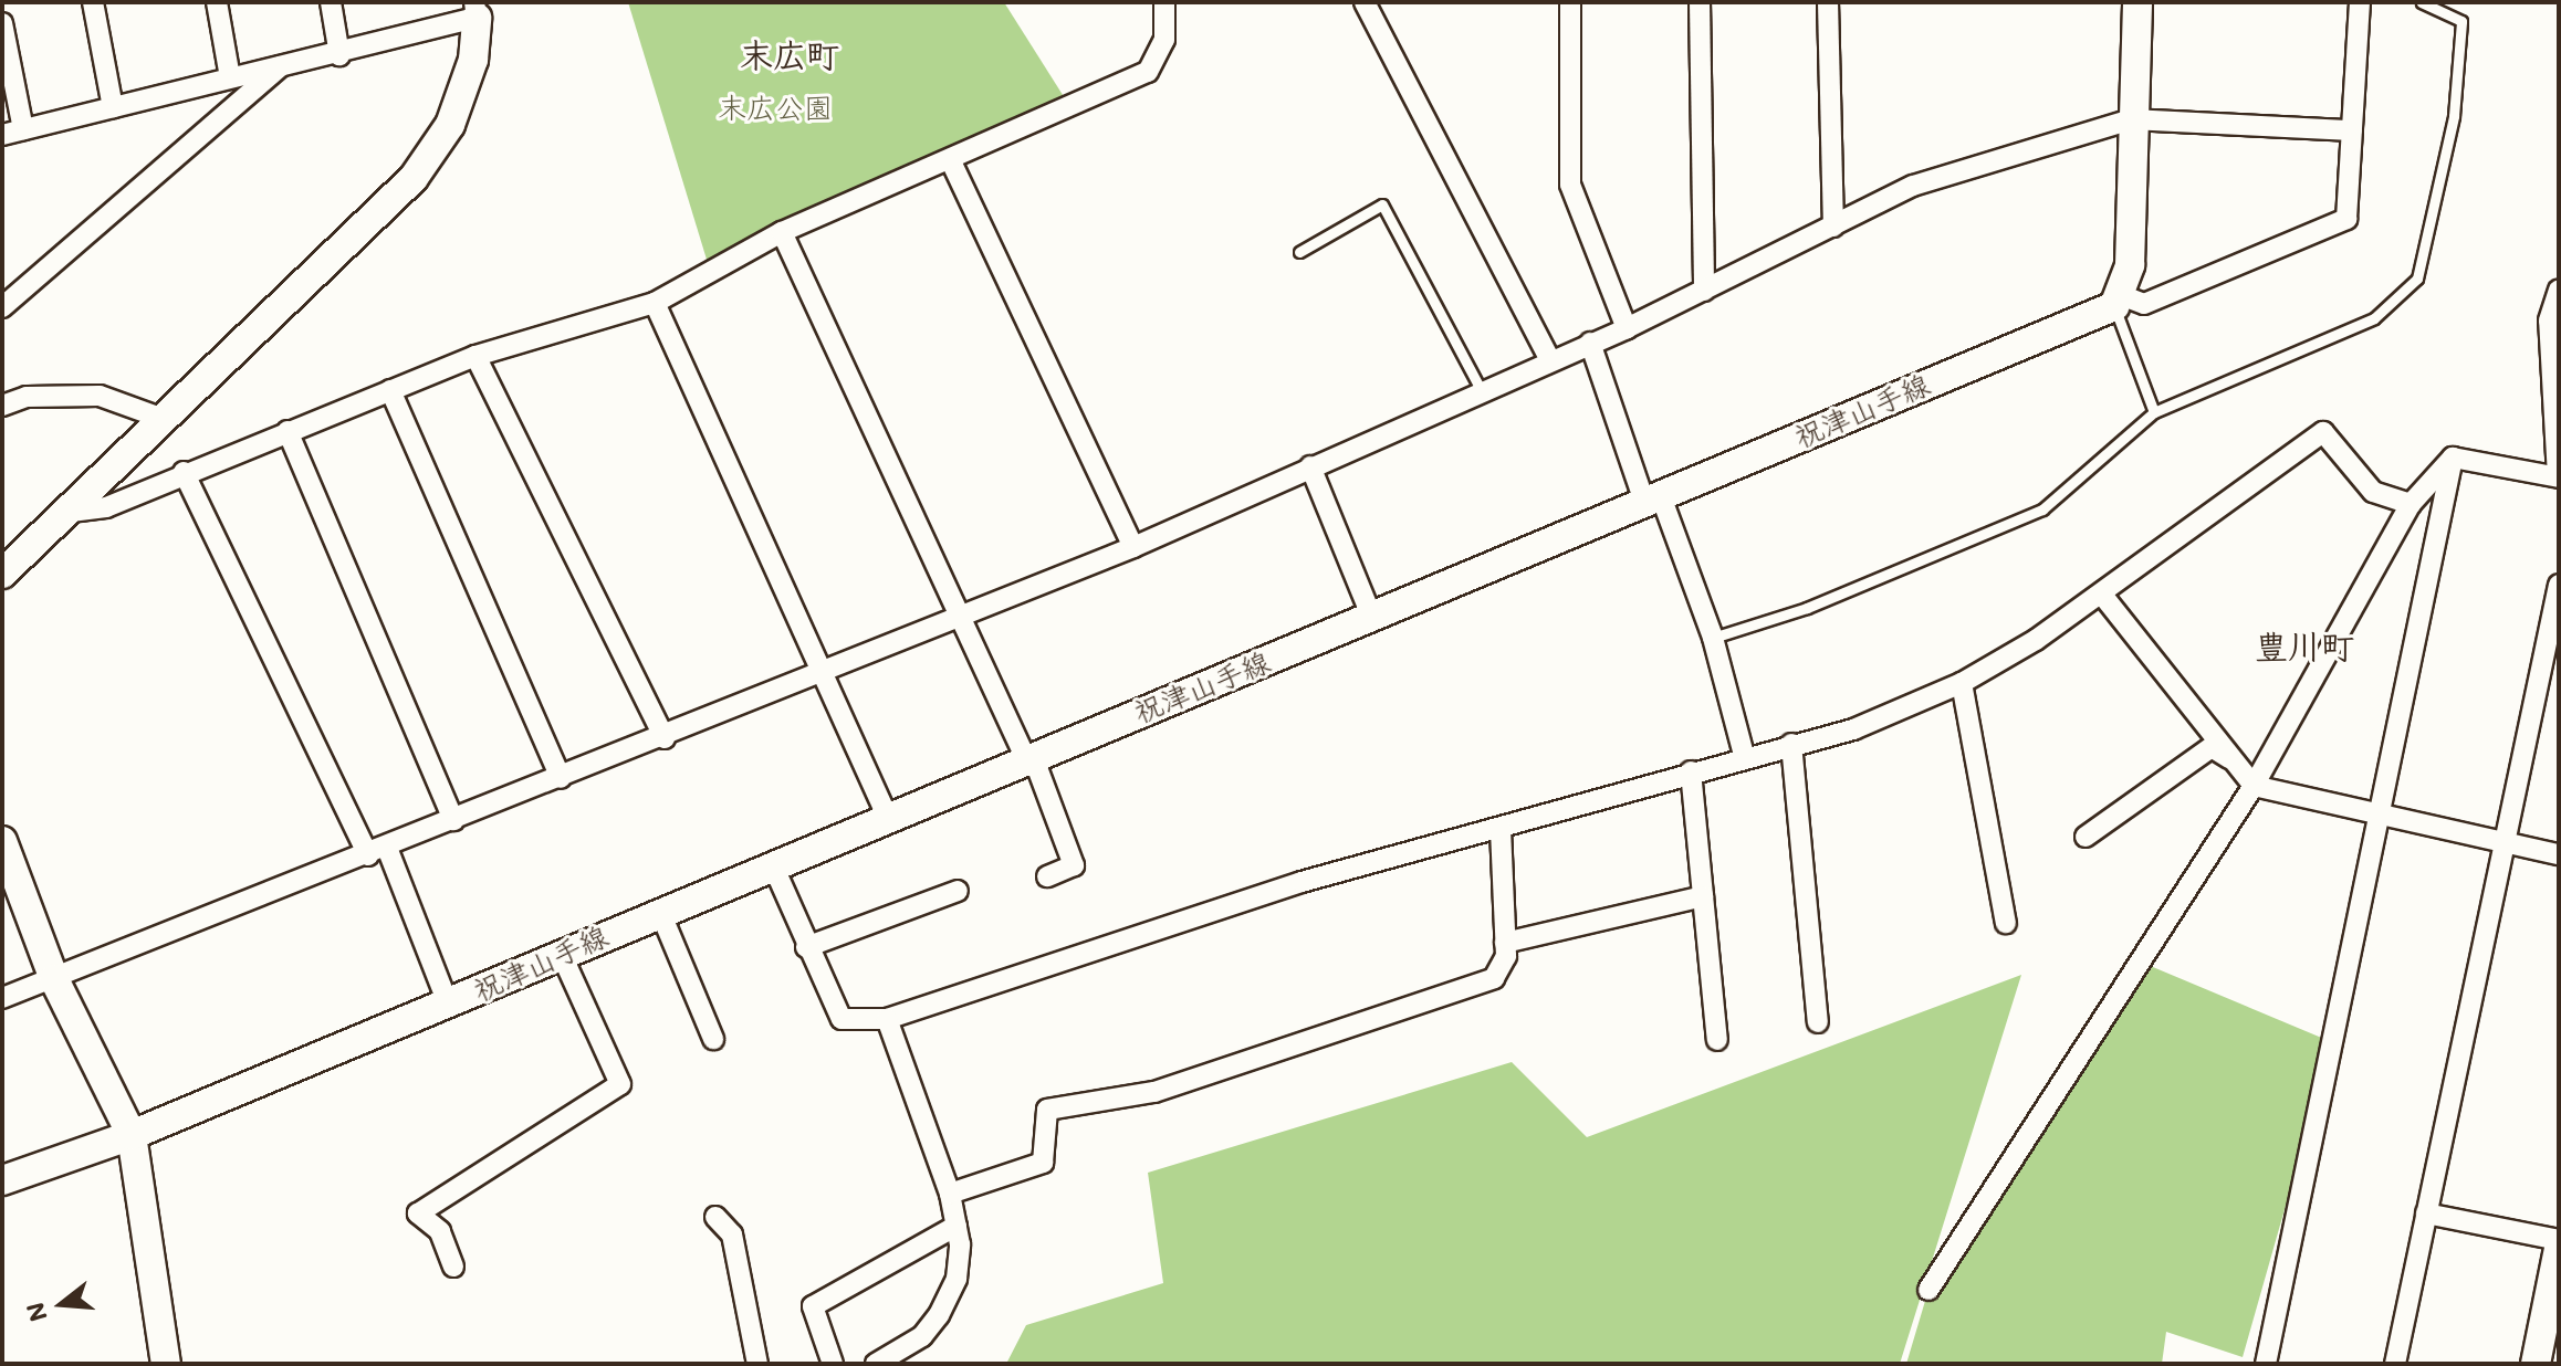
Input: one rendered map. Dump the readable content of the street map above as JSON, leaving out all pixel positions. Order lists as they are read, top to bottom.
{
  "streets": {
    "street": ["祝津山手線"]
  },
  "districts": ["末広町", "豊川町"],
  "parks": ["末広公園"],
  "north": "left"
}
